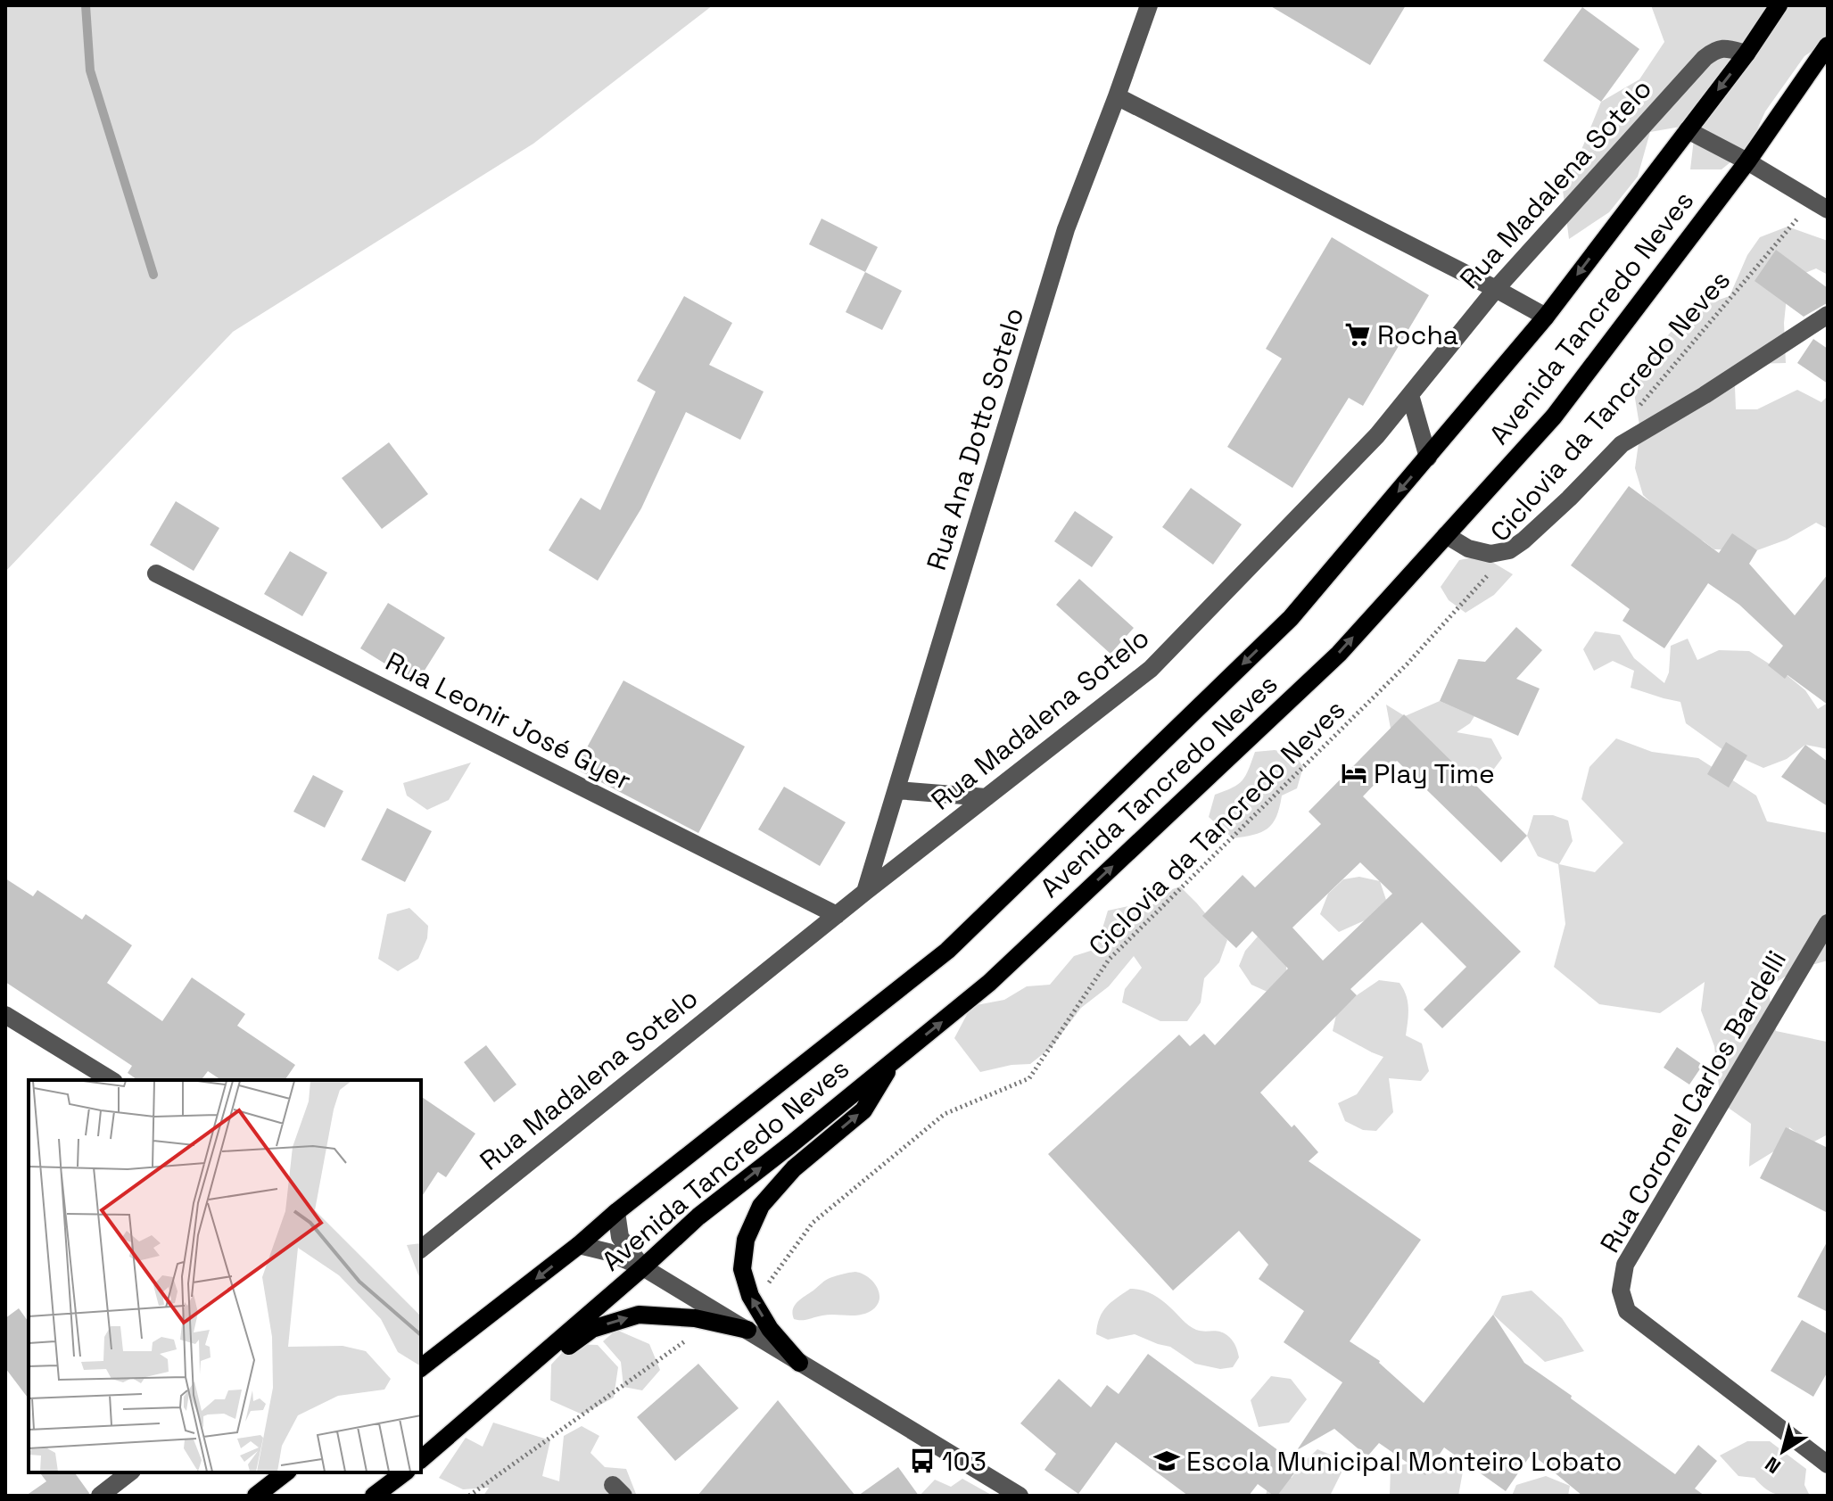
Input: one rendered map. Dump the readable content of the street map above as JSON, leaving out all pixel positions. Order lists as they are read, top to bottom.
{
  "streets": {
    "main road": ["Avenida Tancredo Neves"],
    "street": [
      "Rua Madalena Sotelo",
      "Rua Ana Dotto Sotelo",
      "Rua Leonir José Gyer",
      "Rua Coronel Carlos Bardelli"
    ],
    "path": ["Ciclovia da Tancredo Neves"]
  },
  "crossings": [
    ["Rua Madalena Sotelo", "Avenida Tancredo Neves"],
    ["Rua Madalena Sotelo", "Rua Ana Dotto Sotelo"],
    ["Rua Madalena Sotelo", "Rua Leonir José Gyer"]
  ],
  "places": {
    "supermarket": ["Rocha"],
    "hotel": ["Play Time"],
    "bus stop": ["103"],
    "school or university": ["Escola Municipal Monteiro Lobato"]
  },
  "north": "bottom left"
}
